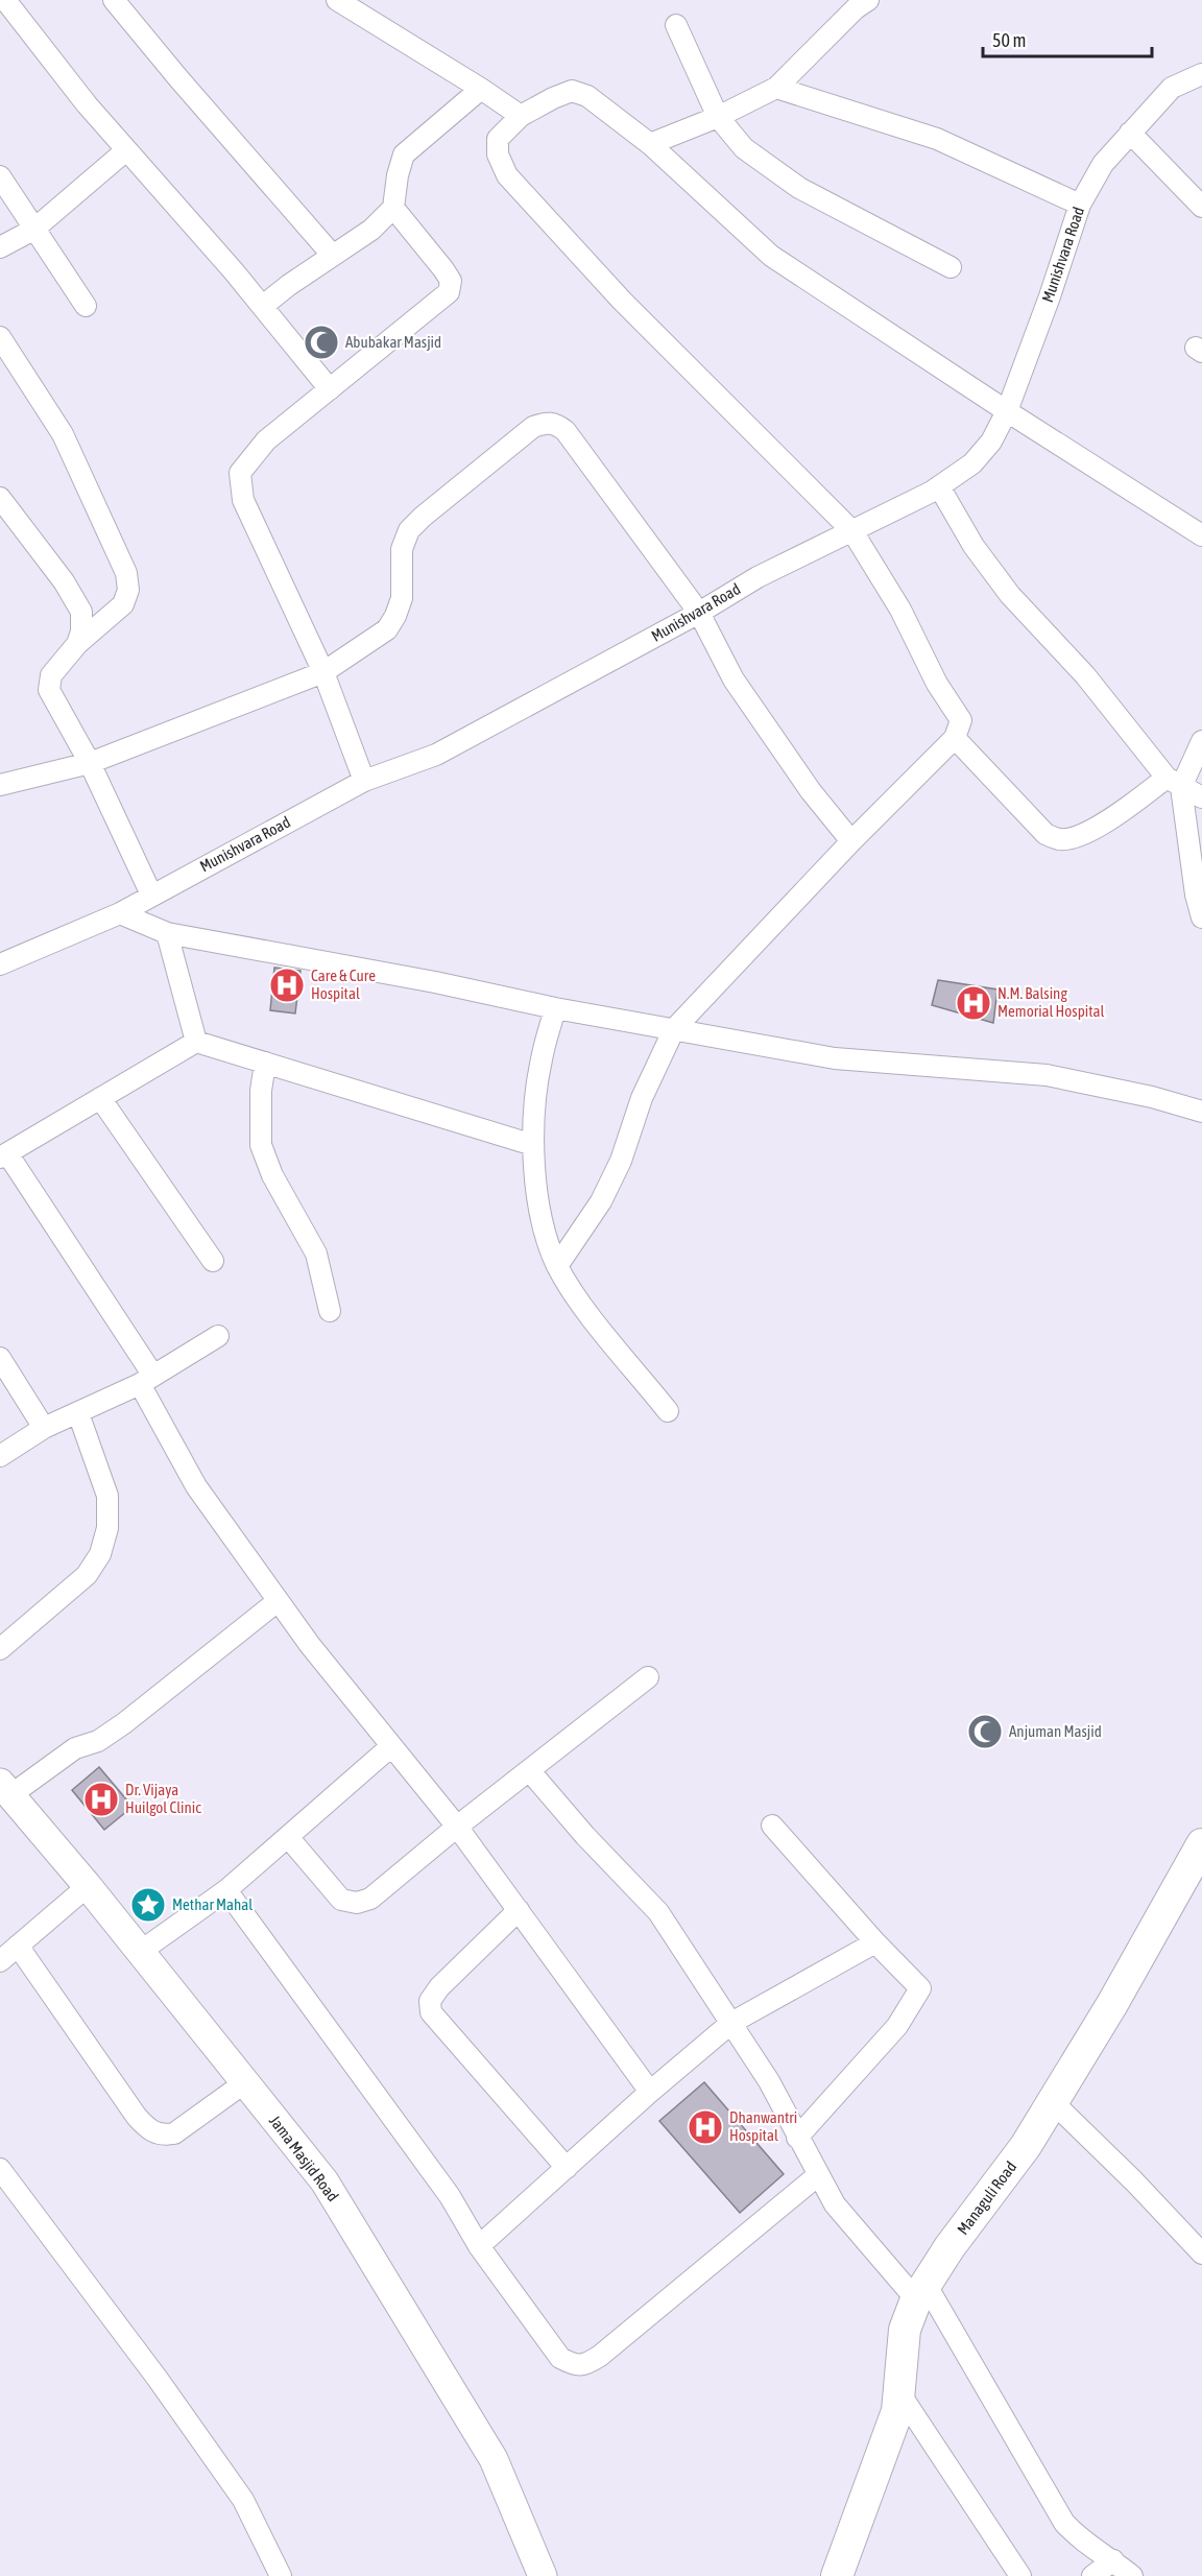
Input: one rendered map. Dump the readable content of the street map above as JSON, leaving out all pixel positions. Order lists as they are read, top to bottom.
{
  "streets": {
    "main road": ["Managuli Road"],
    "street": ["Munishvara Road", "Jama Masjid Road"]
  },
  "places": {
    "mosque": ["Abubakar Masjid", "Anjuman Masjid"],
    "hospital": [
      "Care & Cure Hospital",
      "N.M. Balsing Memorial Hospital",
      "Dr. Vijaya Huilgol Clinic",
      "Dhanwantri Hospital"
    ],
    "place": ["Methar Mahal"]
  },
  "scale_bar": "50 m"
}
